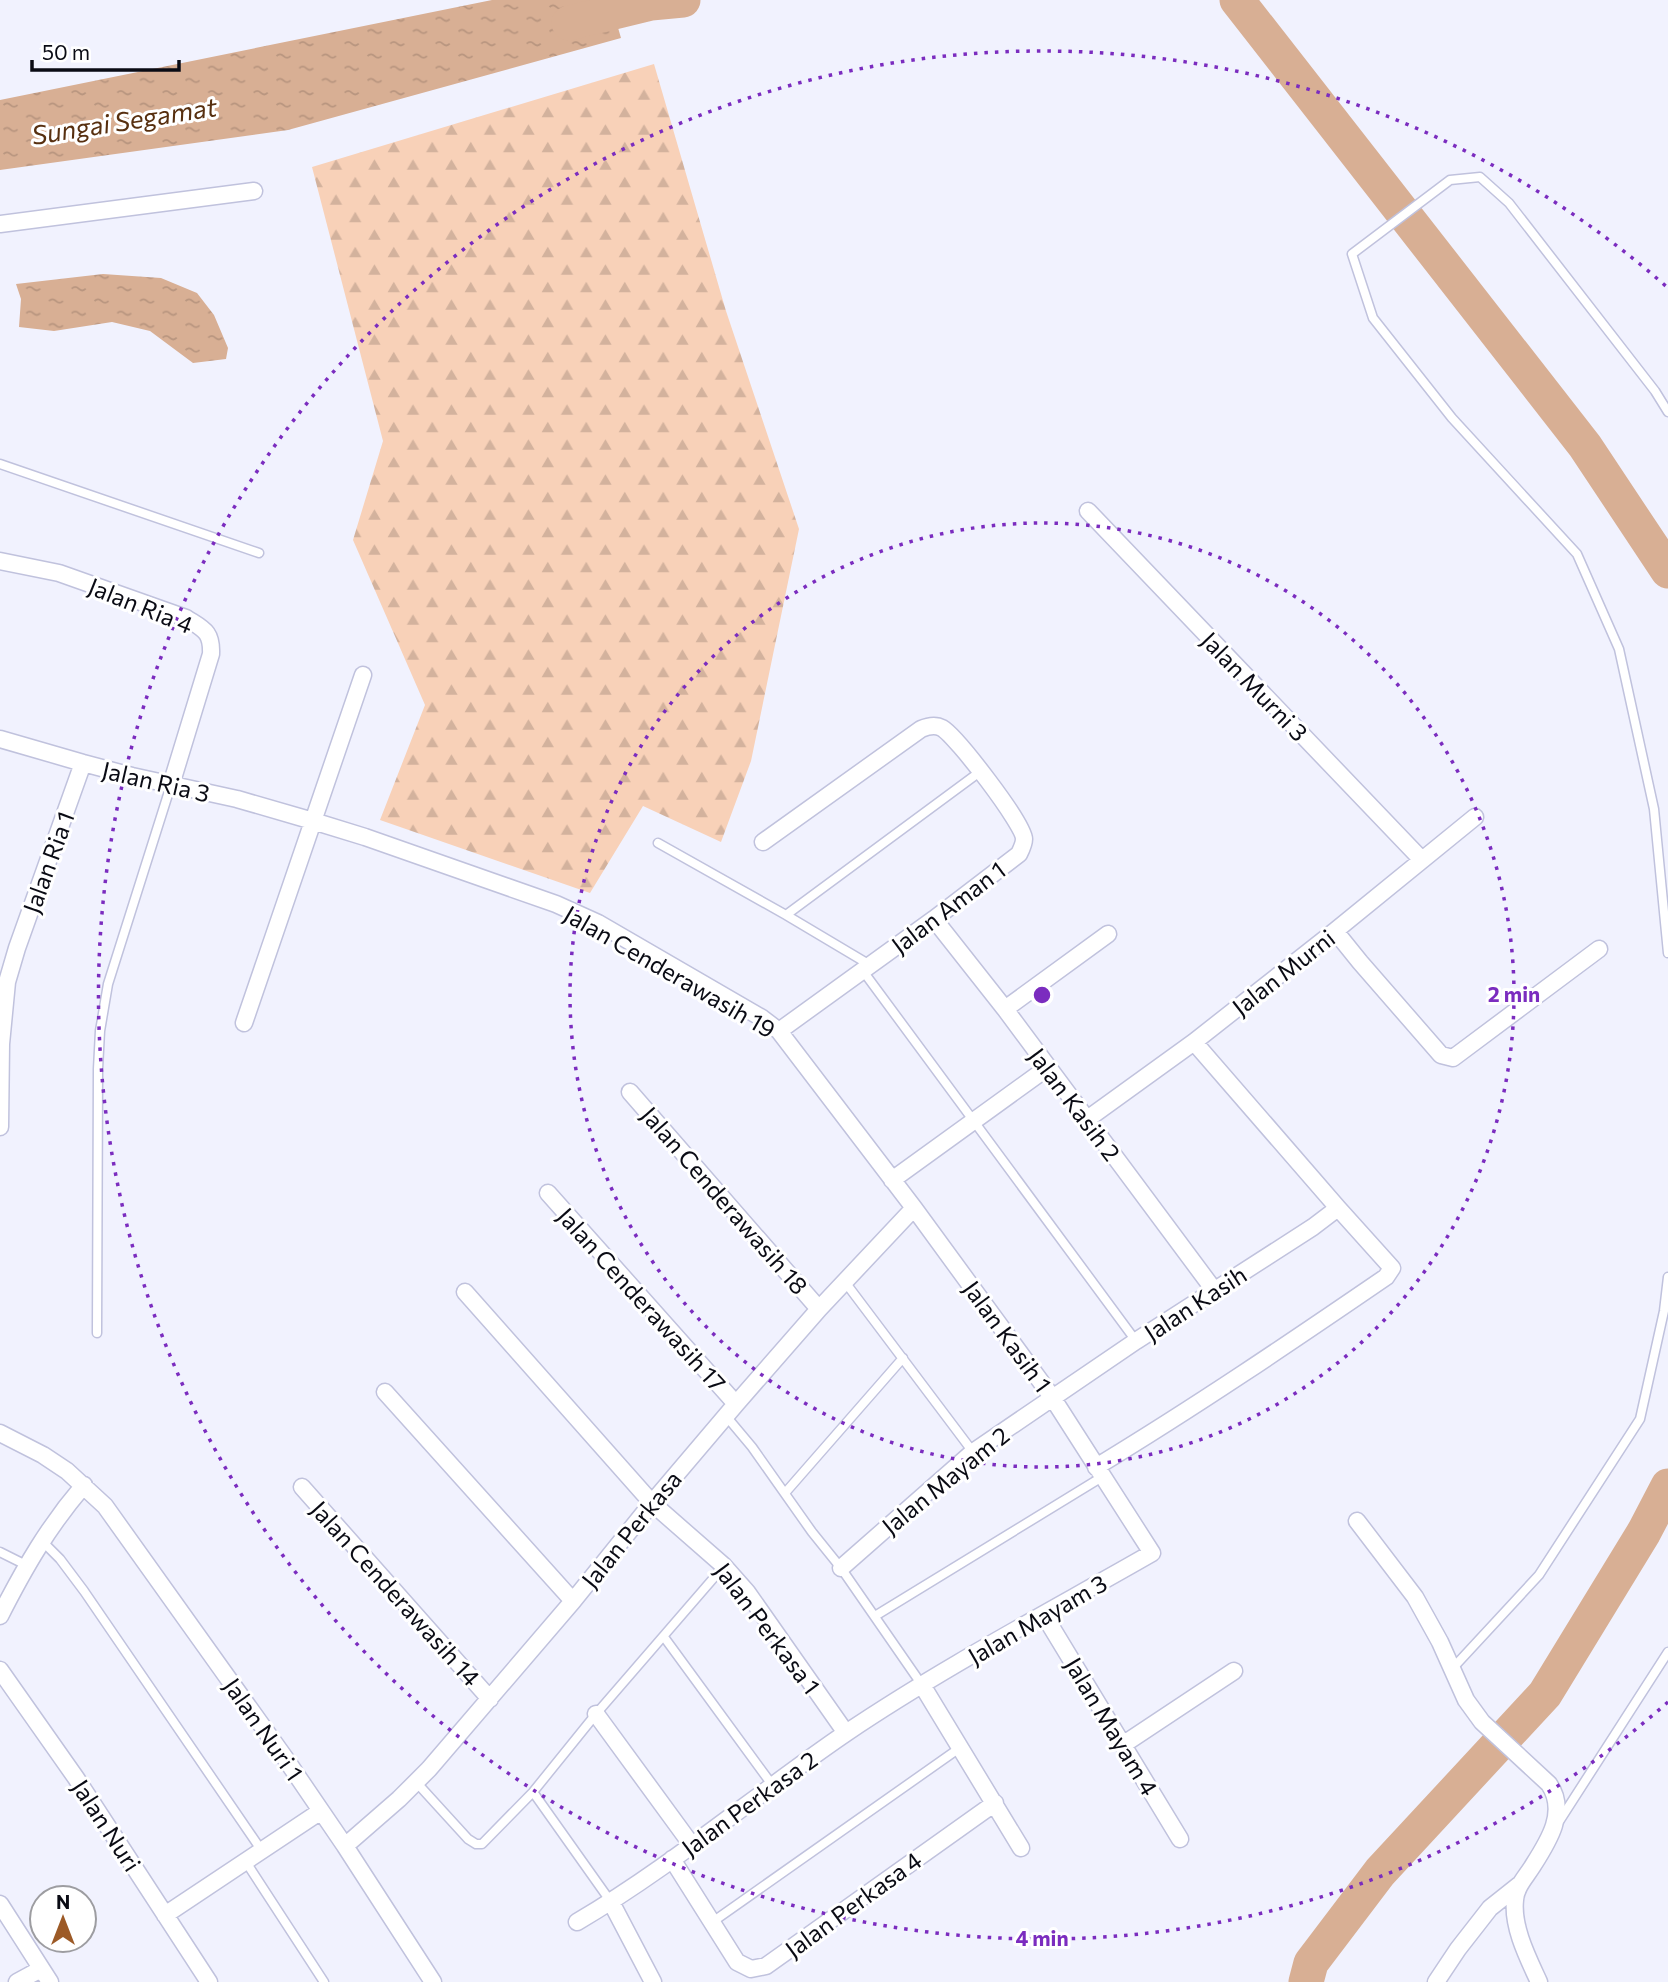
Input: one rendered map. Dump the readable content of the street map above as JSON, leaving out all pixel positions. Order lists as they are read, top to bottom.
{
  "streets": {
    "street": [
      "Jalan Ria 4",
      "Jalan Murni 3",
      "Jalan Ria 3",
      "Jalan Ria 1",
      "Jalan Aman 1",
      "Jalan Cenderawasih 19",
      "Jalan Murni",
      "Jalan Kasih 2",
      "Jalan Cenderawasih 18",
      "Jalan Cenderawasih 17",
      "Jalan Kasih",
      "Jalan Kasih 1",
      "Jalan Mayam 2",
      "Jalan Perkasa",
      "Jalan Cenderawasih 14",
      "Jalan Mayam 3",
      "Jalan Perkasa 1",
      "Jalan Mayam 4",
      "Jalan Nuri 1",
      "Jalan Perkasa 2",
      "Jalan Nuri",
      "Jalan Perkasa 4"
    ]
  },
  "crossings": [
    ["Jalan Ria 4", "Jalan Ria 3"],
    ["Jalan Murni 3", "Jalan Murni"],
    ["Jalan Ria 3", "Jalan Ria 1"],
    ["Jalan Ria 3", "Jalan Cenderawasih 19"],
    ["Jalan Aman 1", "Jalan Cenderawasih 19"],
    ["Jalan Aman 1", "Jalan Kasih 2"],
    ["Jalan Cenderawasih 19", "Jalan Kasih 1"],
    ["Jalan Cenderawasih 19", "Jalan Perkasa"],
    ["Jalan Murni", "Jalan Kasih 2"],
    ["Jalan Kasih 2", "Jalan Kasih"],
    ["Jalan Cenderawasih 18", "Jalan Perkasa"],
    ["Jalan Cenderawasih 17", "Jalan Perkasa"],
    ["Jalan Kasih", "Jalan Kasih 1"],
    ["Jalan Kasih", "Jalan Mayam 2"],
    ["Jalan Kasih 1", "Jalan Mayam 2"],
    ["Jalan Kasih 1", "Jalan Perkasa"],
    ["Jalan Kasih 1", "Jalan Mayam 3"],
    ["Jalan Perkasa", "Jalan Cenderawasih 14"],
    ["Jalan Perkasa", "Jalan Perkasa 1"],
    ["Jalan Perkasa", "Jalan Nuri 1"],
    ["Jalan Mayam 3", "Jalan Mayam 4"],
    ["Jalan Mayam 3", "Jalan Perkasa 2"],
    ["Jalan Perkasa 1", "Jalan Perkasa 2"],
    ["Jalan Perkasa 2", "Jalan Perkasa 4"]
  ],
  "water": ["Sungai Segamat"],
  "scale_bar": "50 m",
  "north": "top",
  "rings": ["2 min", "4 min"]
}
